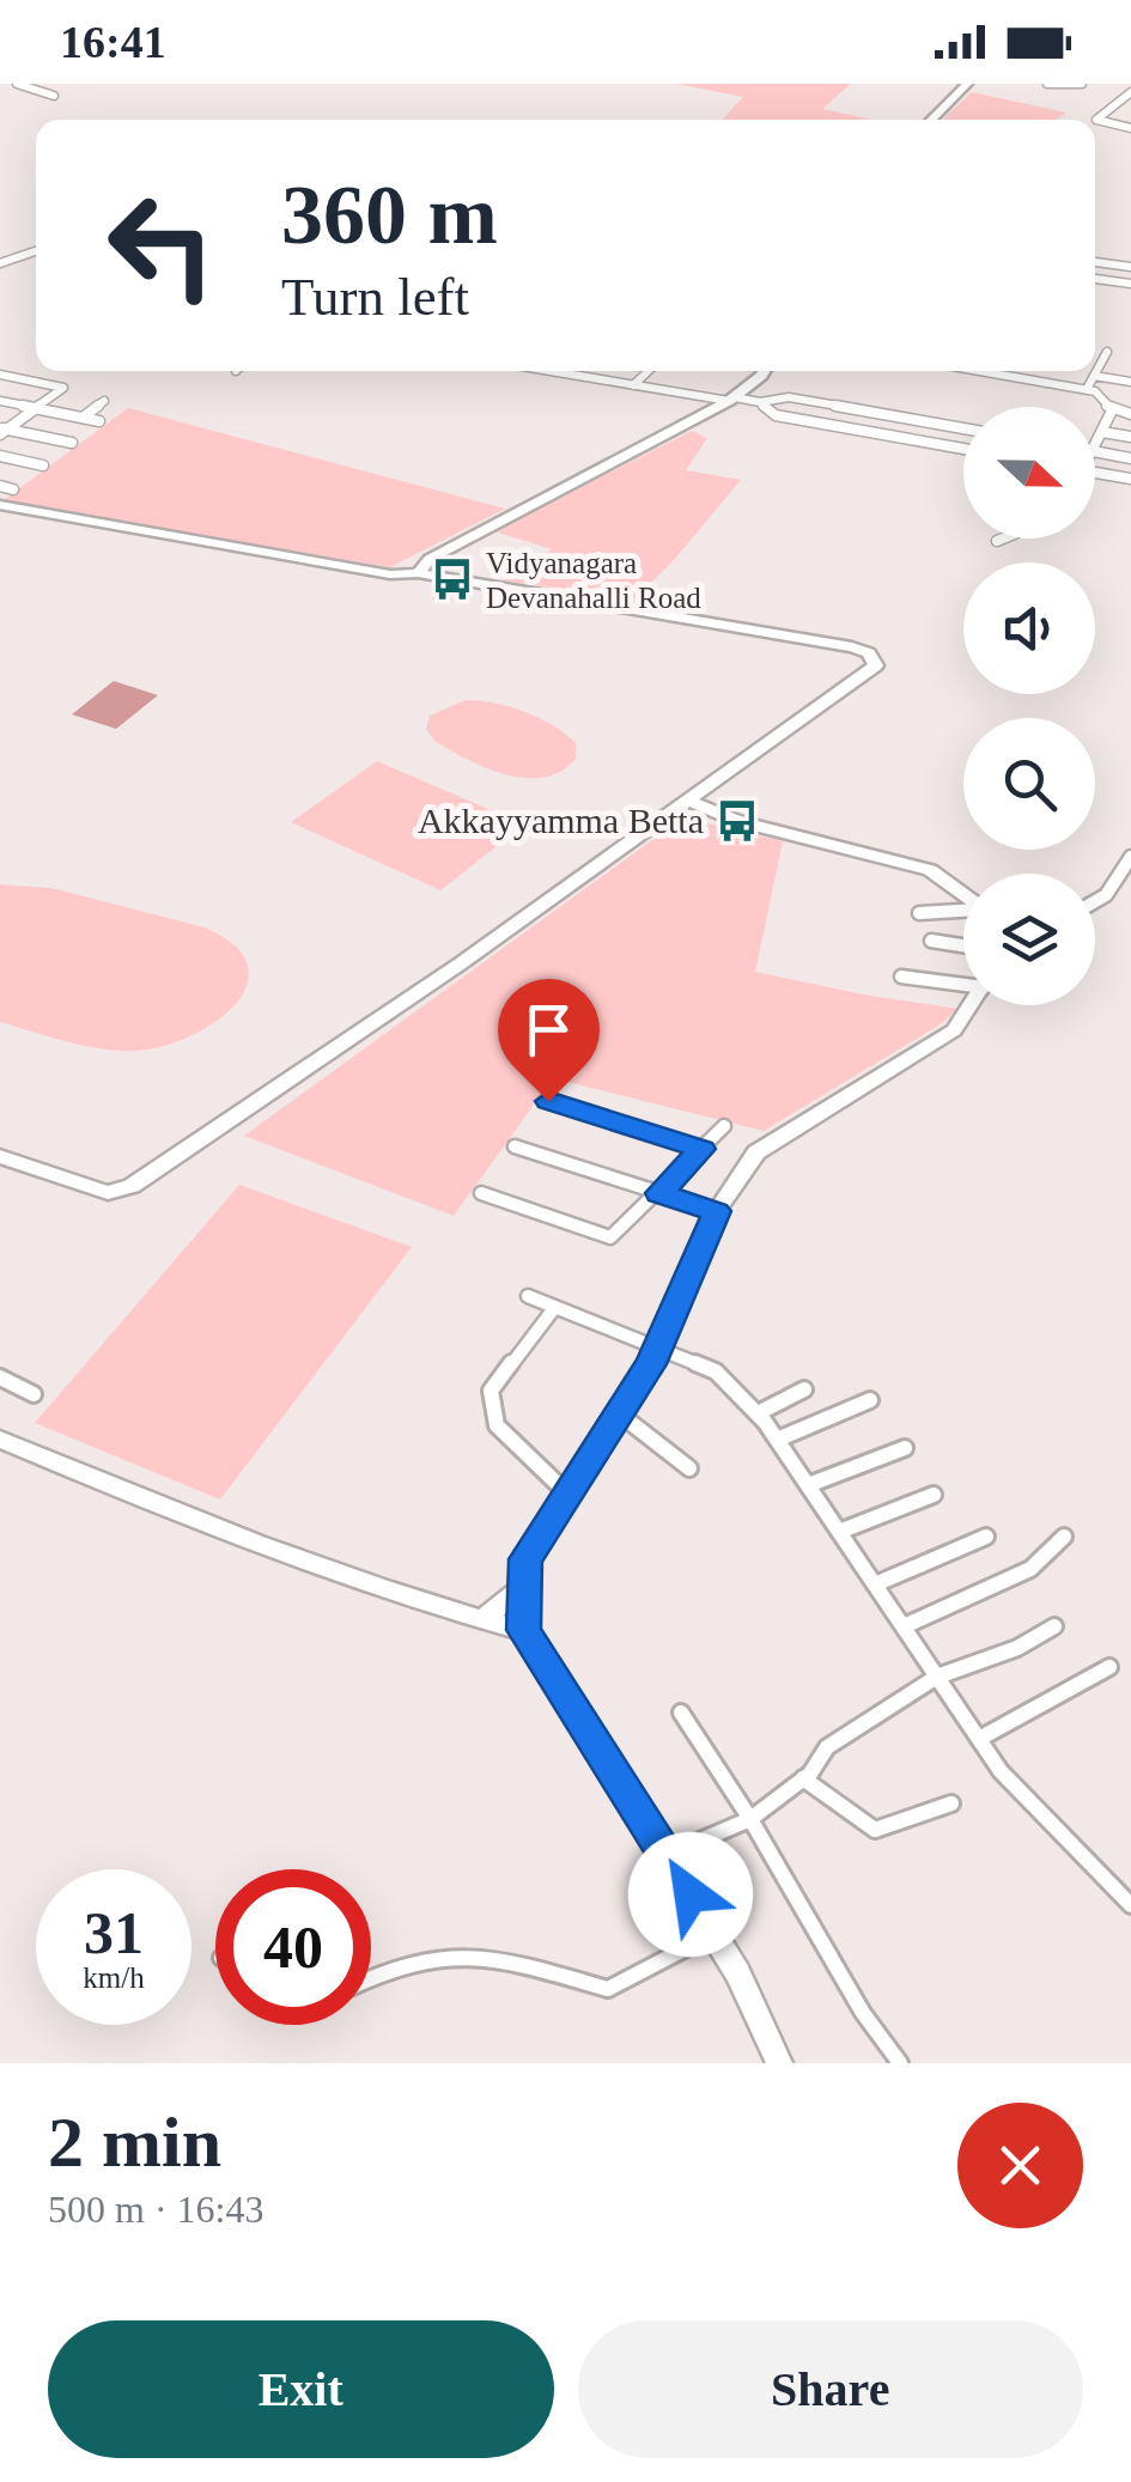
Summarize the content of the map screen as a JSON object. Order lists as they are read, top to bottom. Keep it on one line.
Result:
{"places":{"bus stop":["Vidyanagara Devanahalli Road","Akkayyamma Betta"]},"north":"right","page":{"status":"16:41","turn":["360 m","Turn left"],"speed":"31 km/h","limit":"40","heading":["2 min","500 m · 16:43"],"buttons":["Exit","Share"]}}
